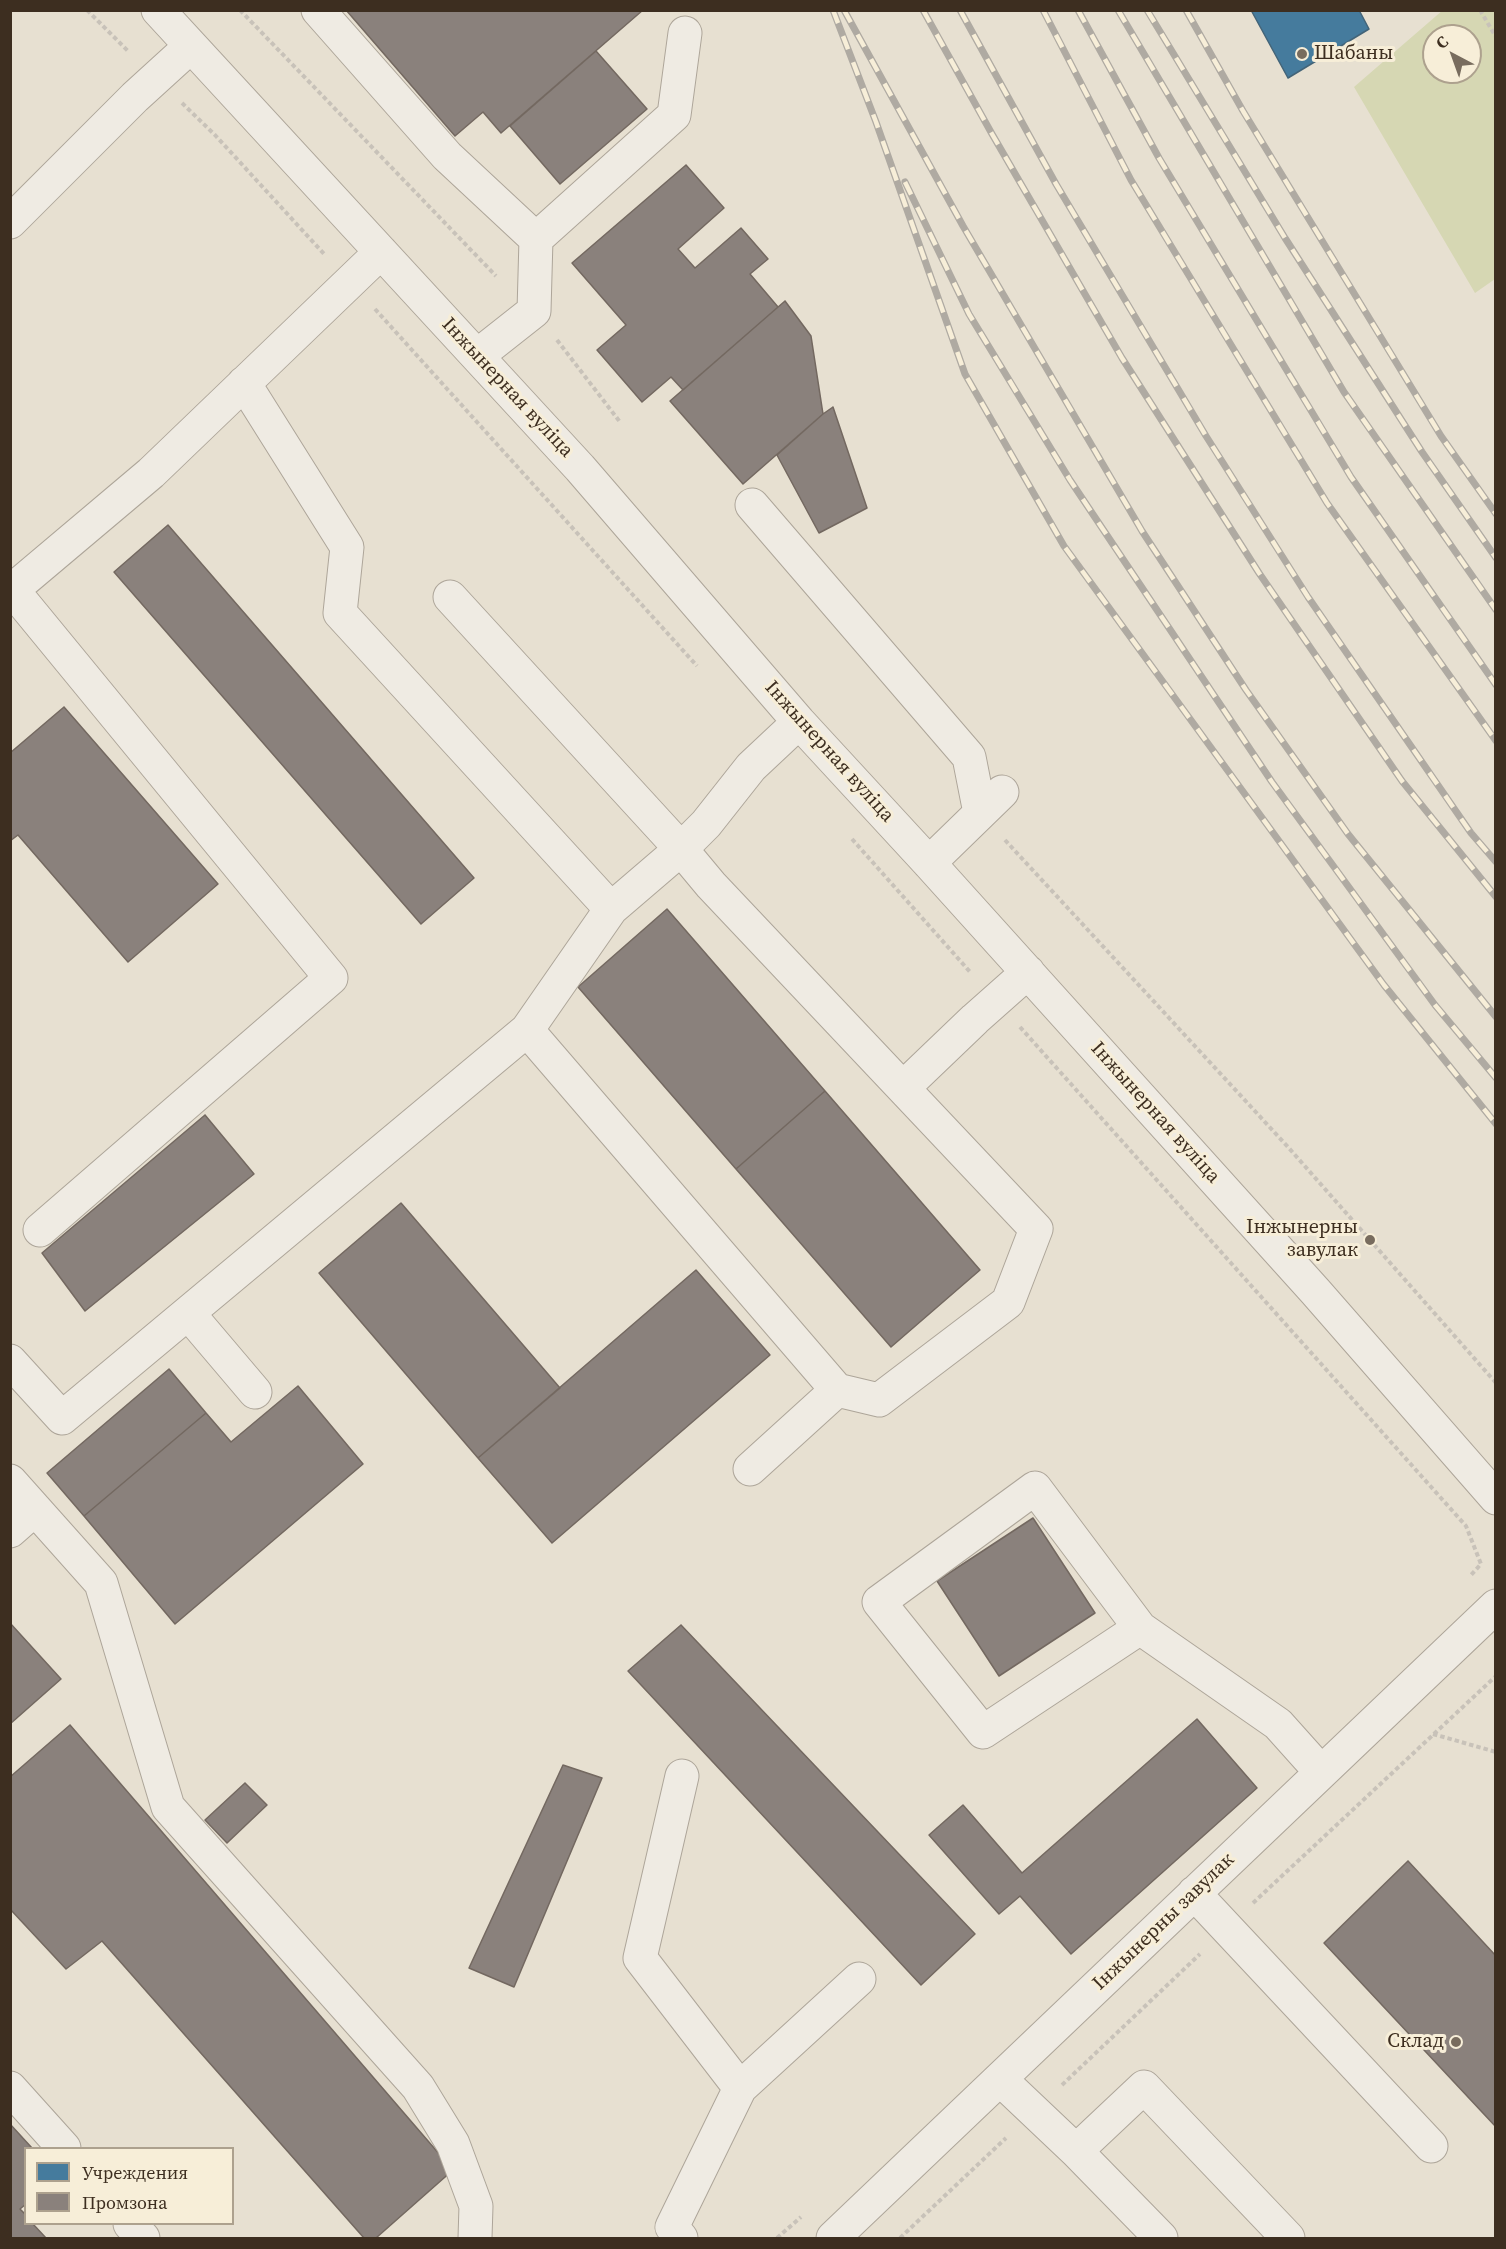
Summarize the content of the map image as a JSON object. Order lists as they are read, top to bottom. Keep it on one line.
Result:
{"streets":{"street":["Інжынерная вуліца","Інжынерны завулак"]},"places":["Шабаны","Інжынерны завулак","Склад"],"legend":["Учреждения","Промзона"],"north":"top left"}
